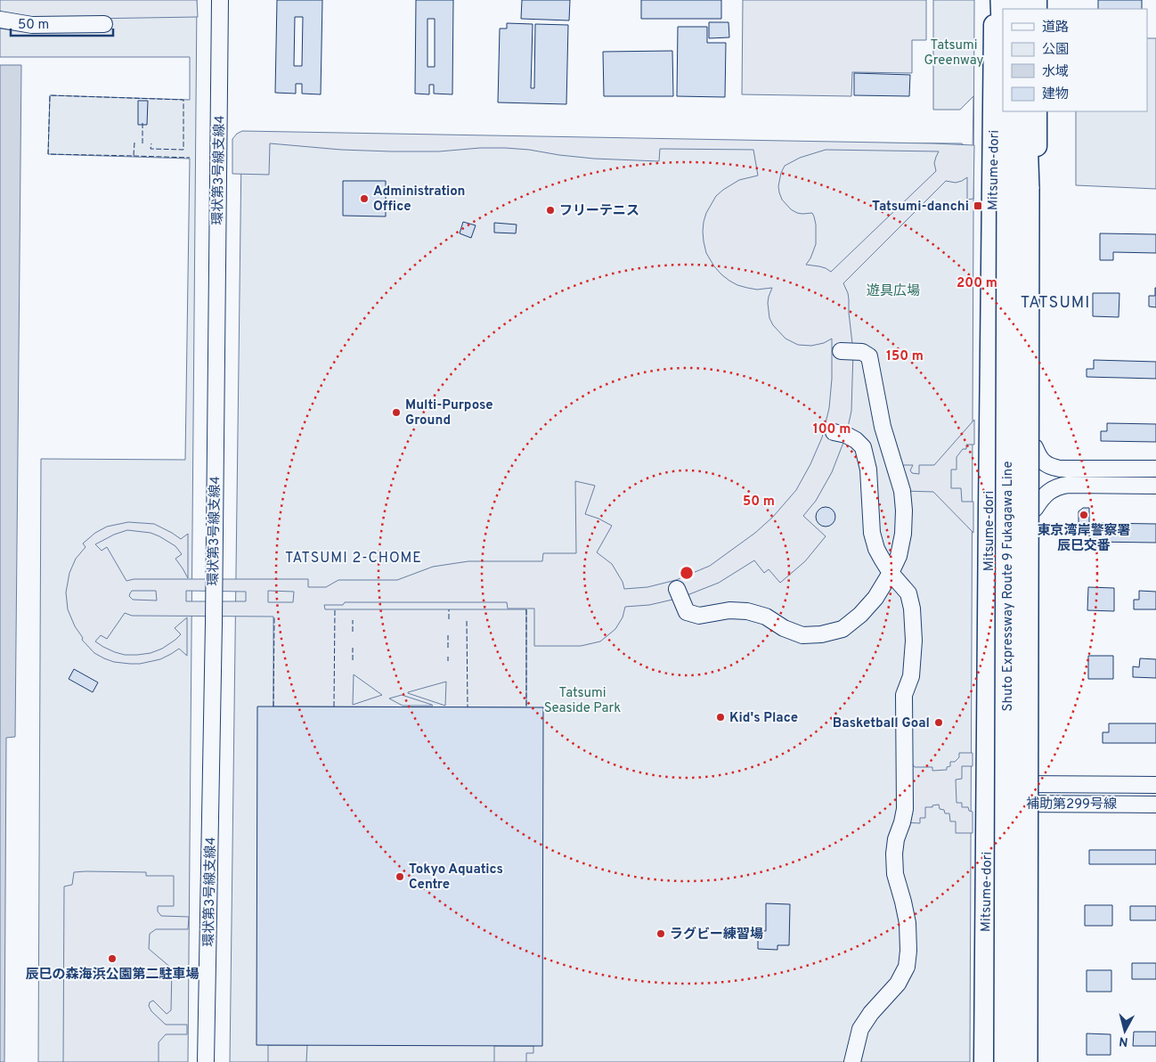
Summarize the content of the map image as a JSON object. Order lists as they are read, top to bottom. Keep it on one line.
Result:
{"streets":{"highway":["Shuto Expressway Route 9 Fukagawa Line"],"main road":["Mitsume-dori"],"street":["環状第3号線支線4","補助第299号線"]},"crossings":[["Mitsume-dori","補助第299号線"]],"districts":["TATSUMI","TATSUMI 2-CHOME"],"parks":["Tatsumi Greenway","遊具広場","Tatsumi Seaside Park"],"places":{"other":["Administration Office","フリーテニス","Multi-Purpose Ground","東京湾岸警察署 辰巳交番","Kid's Place","Basketball Goal","Tokyo Aquatics Centre","ラグビー練習場","辰巳の森海浜公園第二駐車場"],"transit":["Tatsumi-danchi"]},"legend":["道路","公園","水域","建物"],"scale_bar":"50 m","north":"bottom","rings":["200 m","150 m","100 m","50 m"]}
